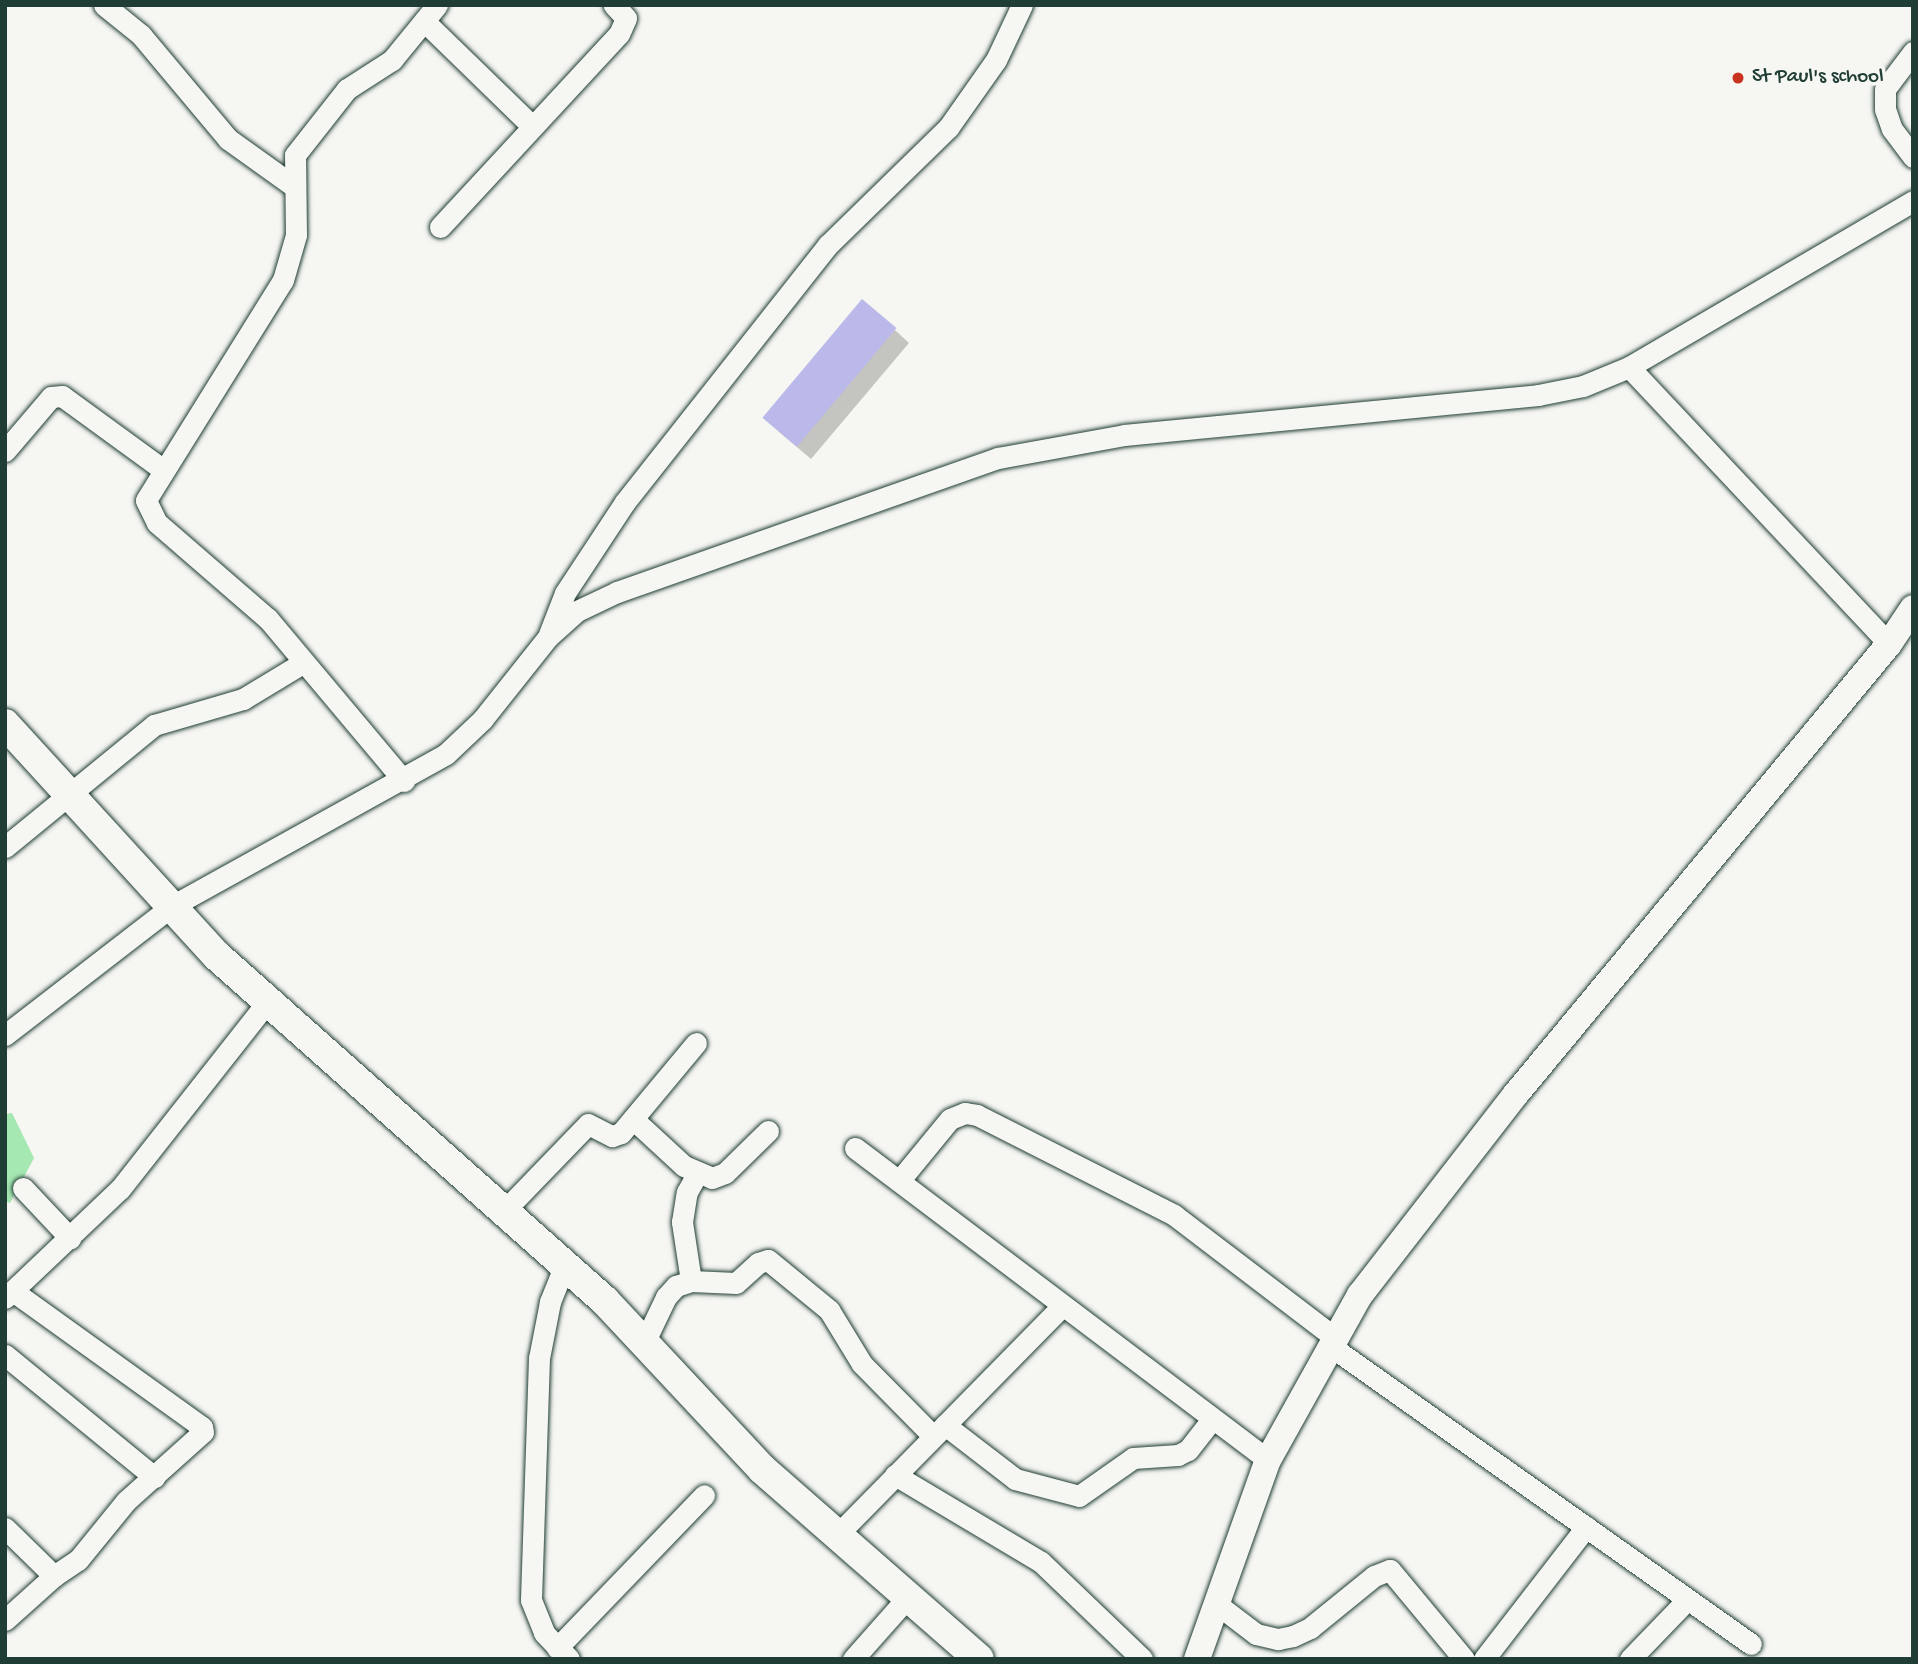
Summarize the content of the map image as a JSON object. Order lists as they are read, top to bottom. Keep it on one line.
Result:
{"places":["St Paul's school"]}
